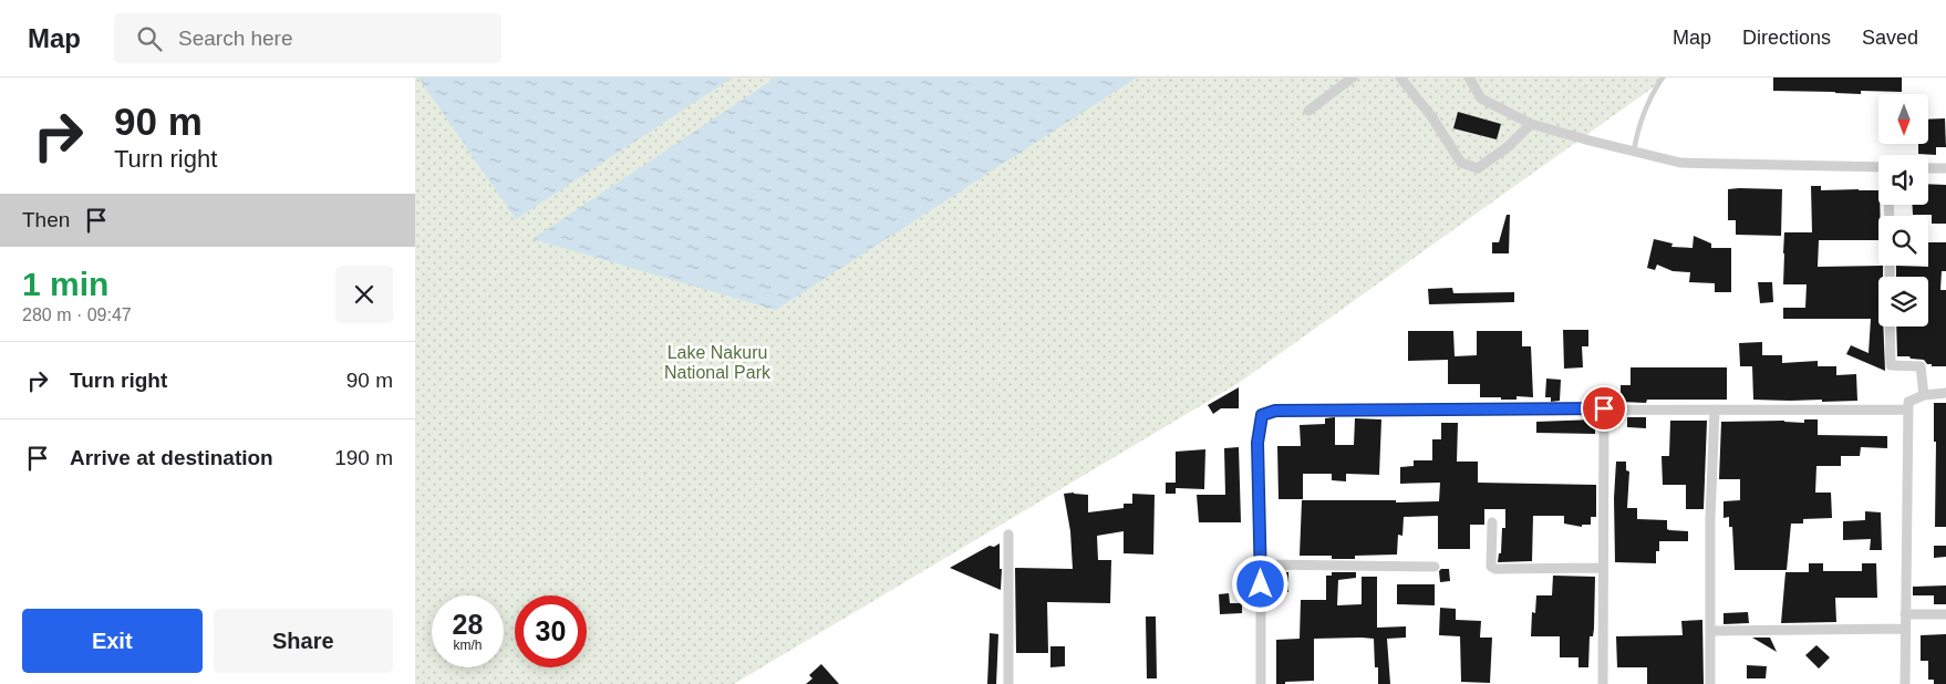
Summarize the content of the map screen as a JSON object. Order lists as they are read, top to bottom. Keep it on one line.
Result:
{"parks":["Lake Nakuru National Park"],"north":"bottom","page":{"header":"Map","search":"Search here","nav":["Map","Directions","Saved"],"turn":["90 m","Turn right"],"then":"Then","heading":["1 min","280 m · 09:47"],"list":[{"name":"Turn right","value":"90 m"},{"name":"Arrive at destination","value":"190 m"}],"speed":"28 km/h","limit":"30","buttons":["Exit","Share"]}}
